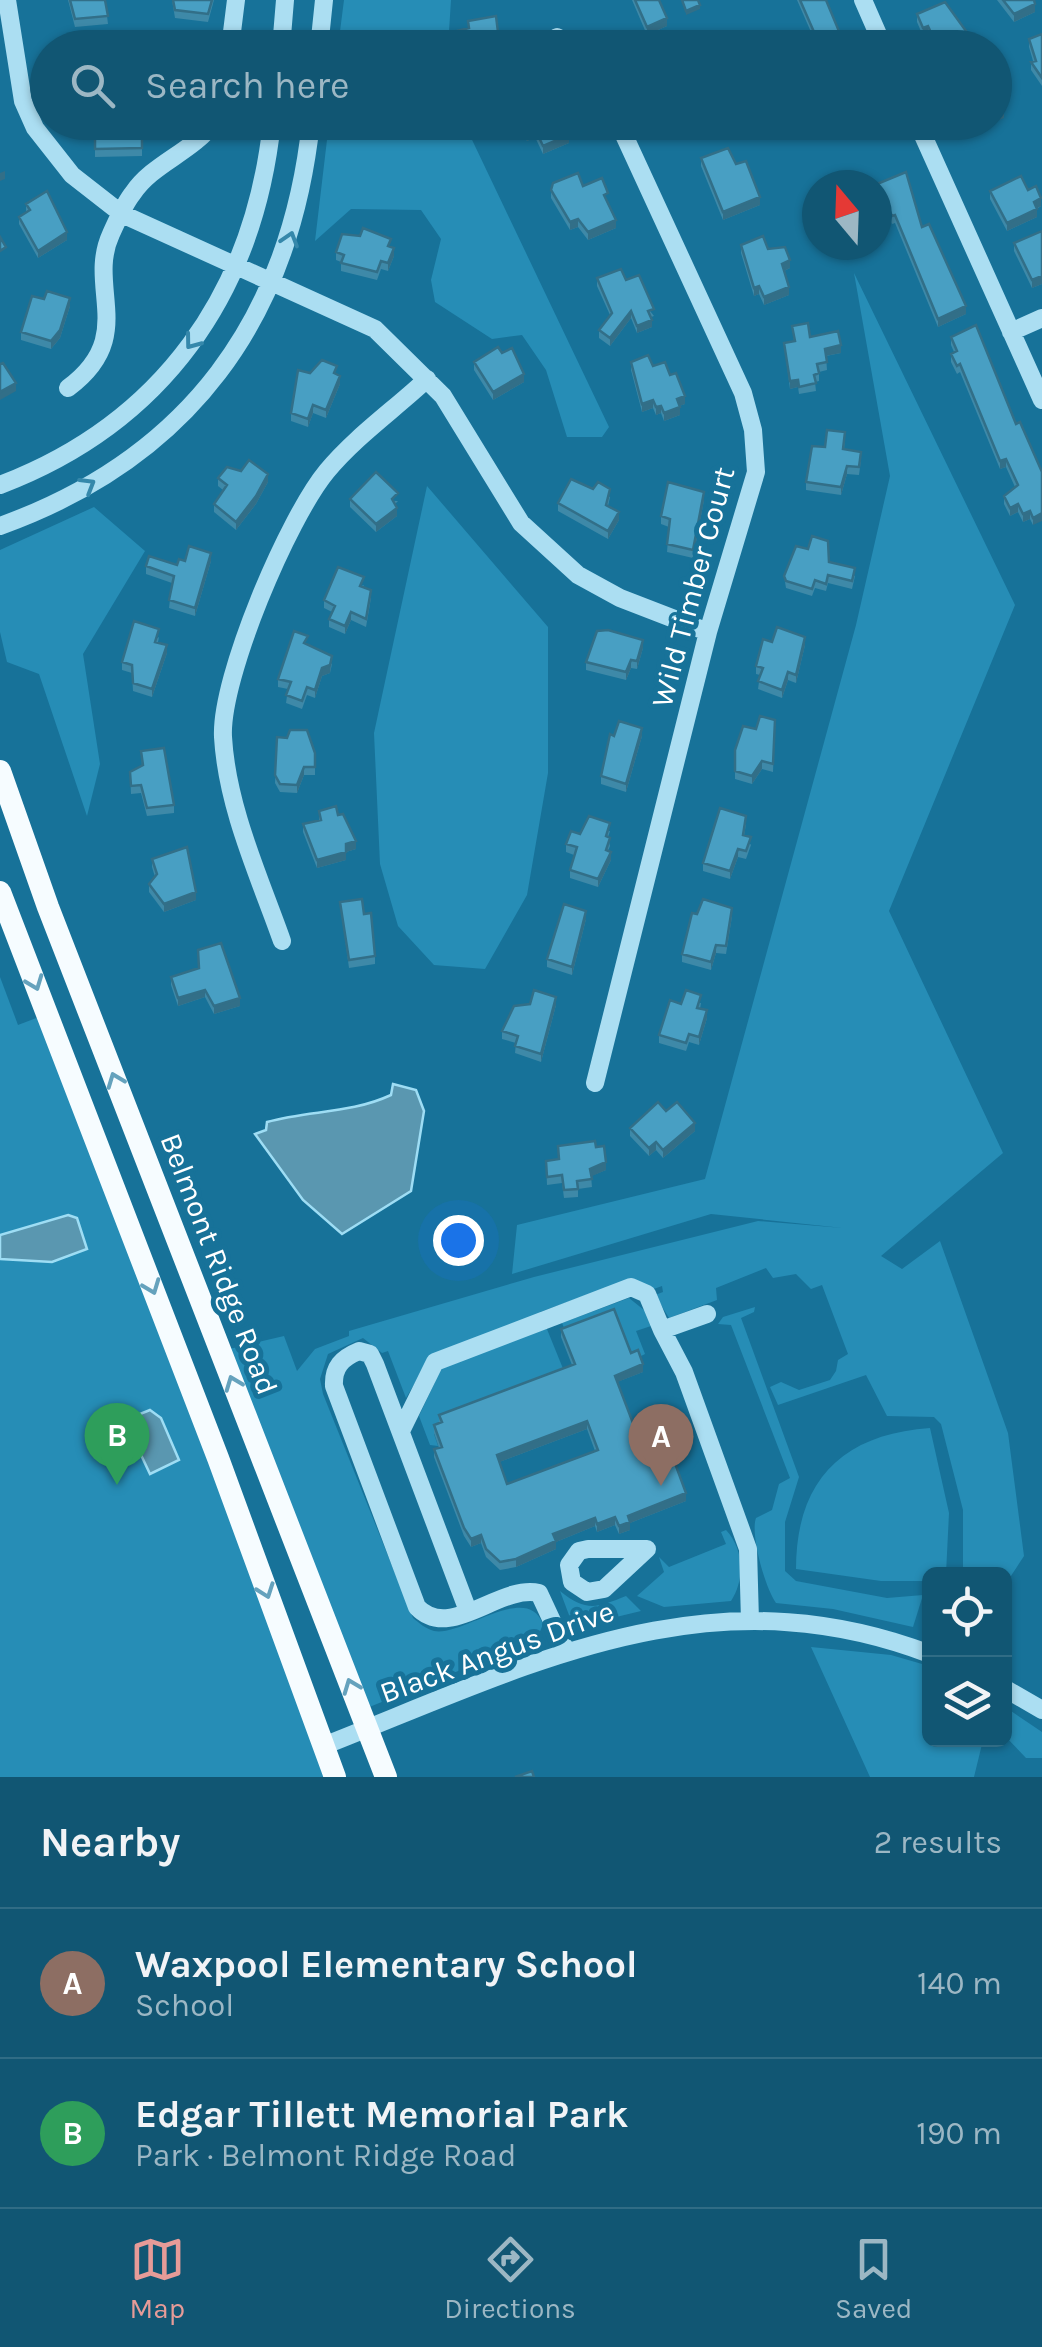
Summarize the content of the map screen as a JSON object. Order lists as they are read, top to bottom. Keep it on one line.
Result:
{"streets":{"main road":["Belmont Ridge Road"],"street":["Wild Timber Court","Black Angus Drive"]},"crossings":[["Belmont Ridge Road","Black Angus Drive"]],"north":"top","page":{"search":"Search here","pins":["B","A"],"heading":["Nearby","2 results"],"list":[{"mark":"A","name":"Waxpool Elementary School","note":"School","value":"140 m"},{"mark":"B","name":"Edgar Tillett Memorial Park","note":"Park · Belmont Ridge Road","value":"190 m"}],"nav":["Map","Directions","Saved"]}}
